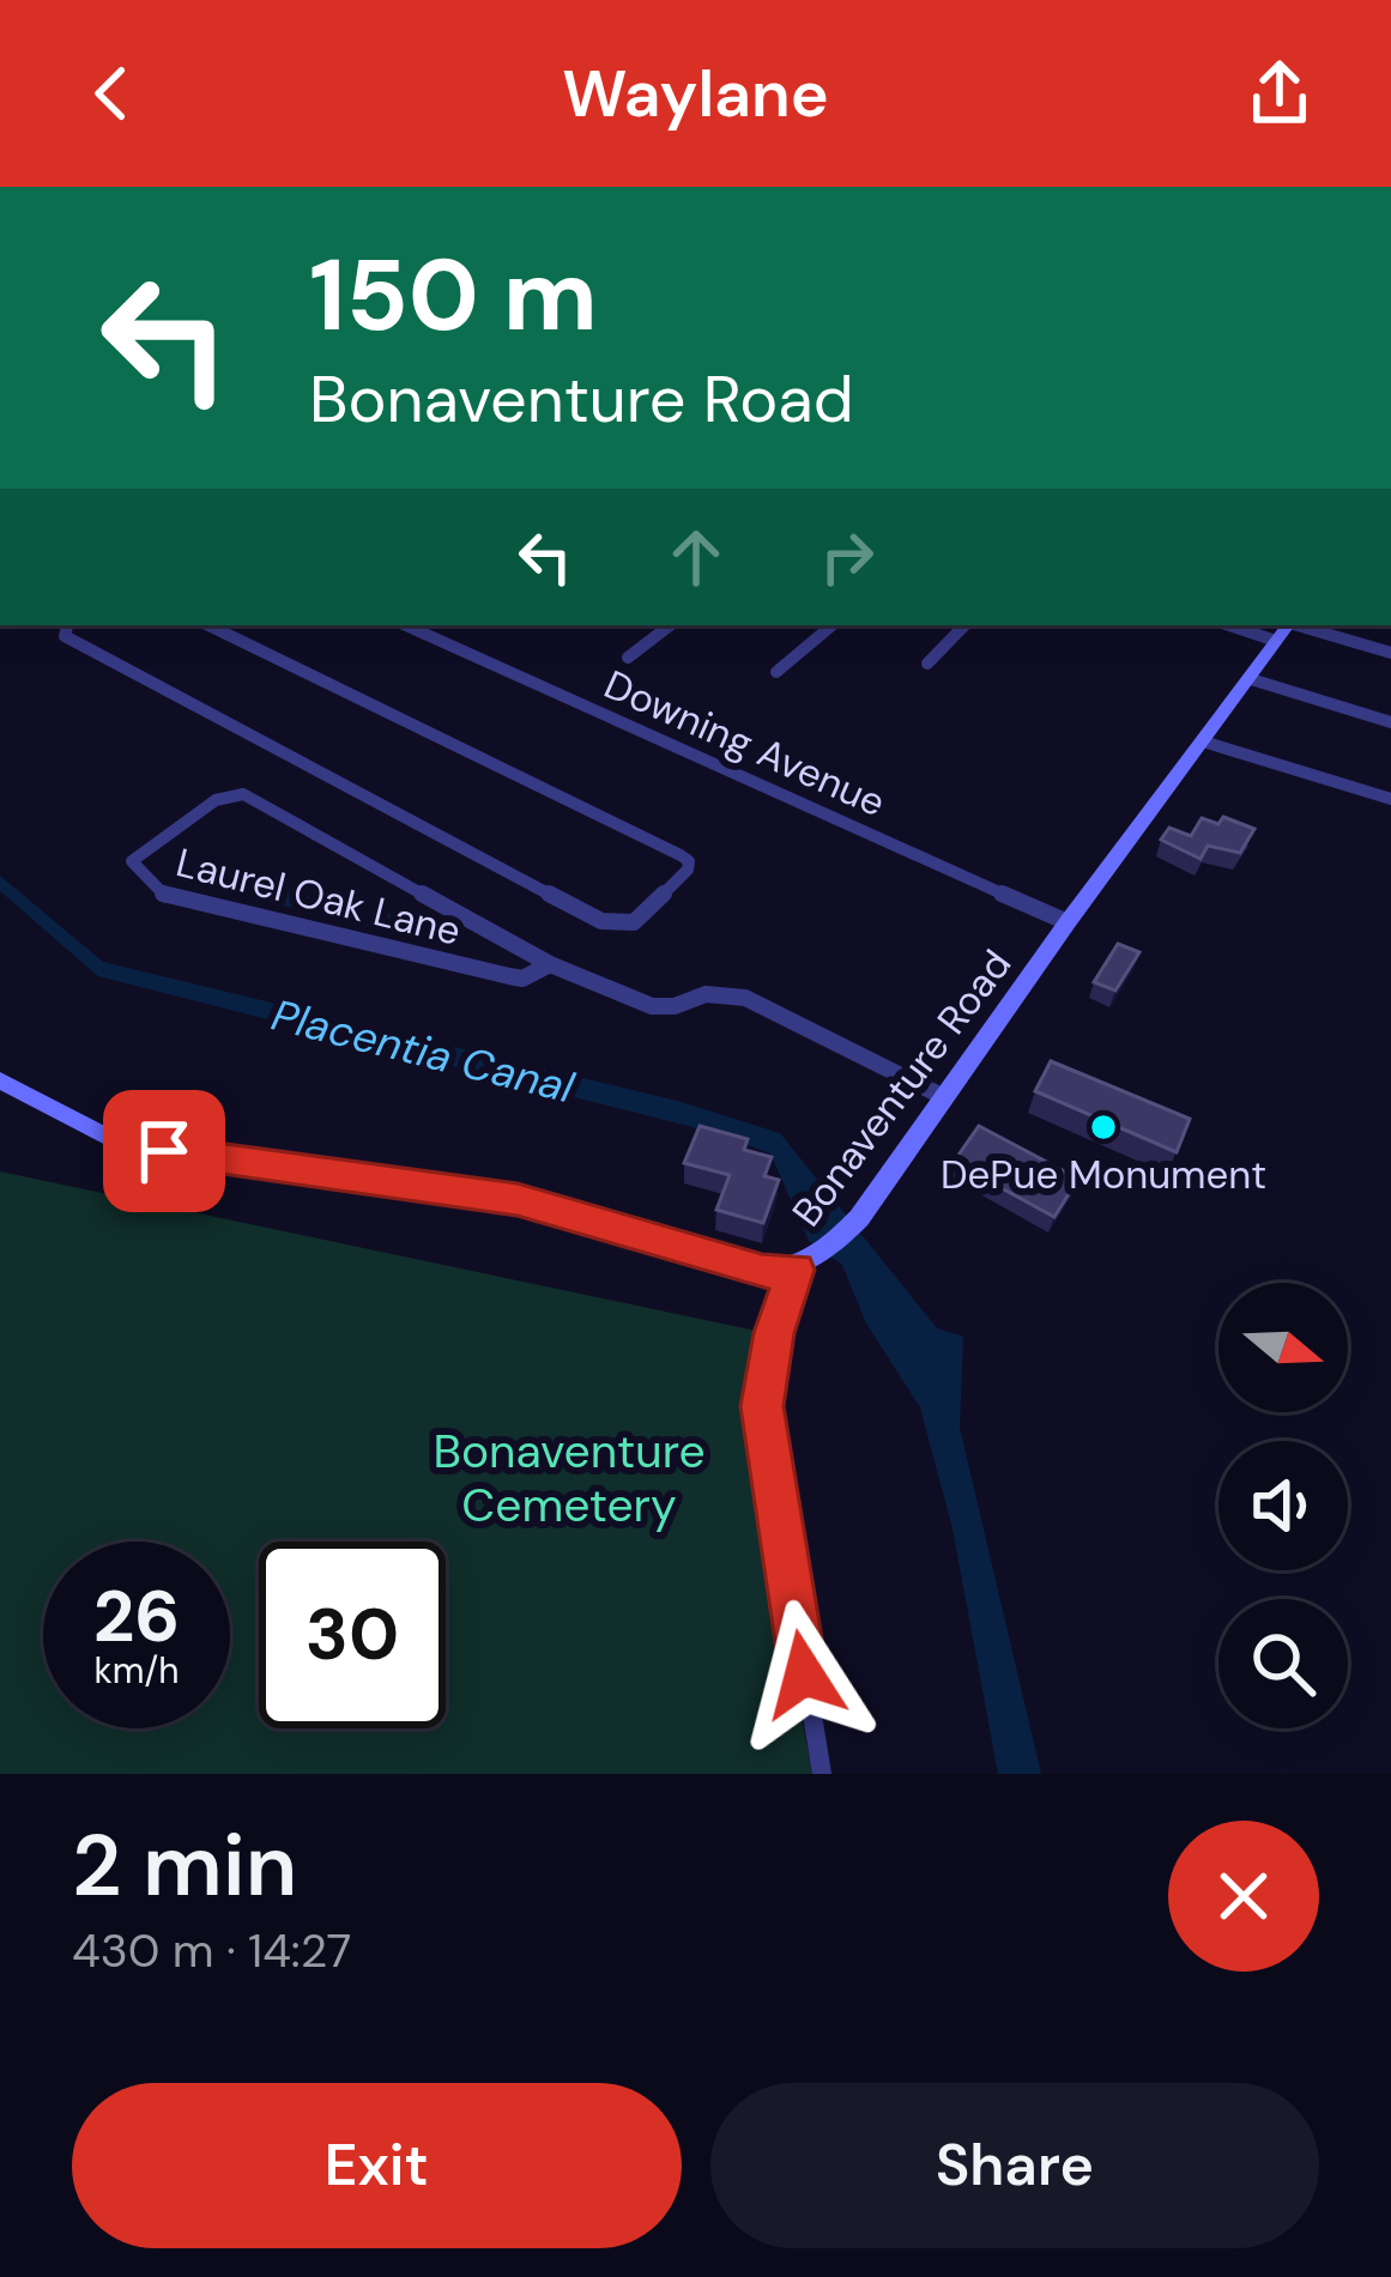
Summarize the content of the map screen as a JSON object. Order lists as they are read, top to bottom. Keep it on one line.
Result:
{"streets":{"street":["Downing Avenue","Laurel Oak Lane","Bonaventure Road"]},"crossings":[["Downing Avenue","Bonaventure Road"],["Laurel Oak Lane","Bonaventure Road"]],"water":["Placentia Canal"],"parks":["Bonaventure Cemetery"],"places":["DePue Monument"],"north":"right","page":{"header":"Waylane","turn":["150 m","Bonaventure Road"],"speed":"26 km/h","limit":"30","heading":["2 min","430 m · 14:27"],"buttons":["Exit","Share"]}}
